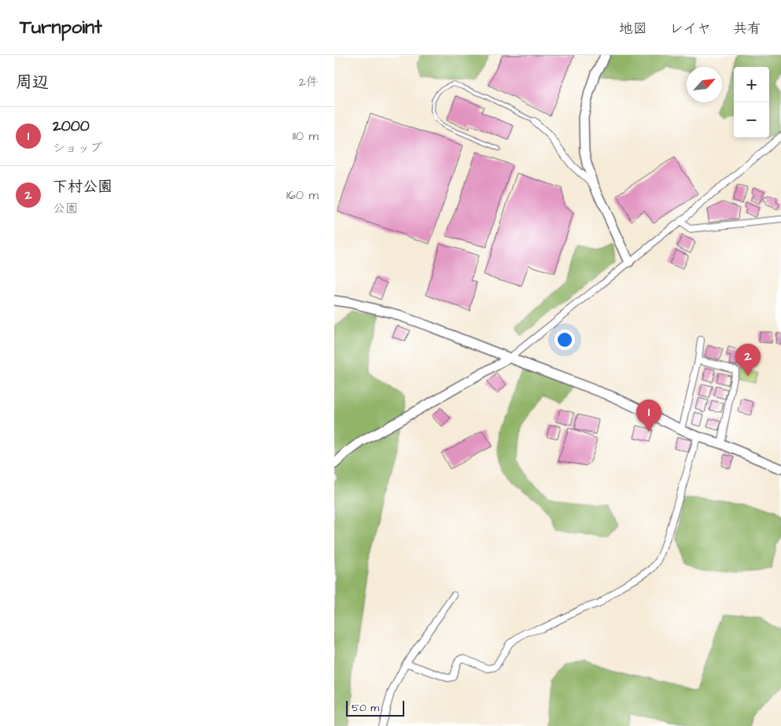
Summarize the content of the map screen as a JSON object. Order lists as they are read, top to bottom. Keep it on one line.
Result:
{"scale_bar":"50 m","north":"top right","page":{"header":"Turnpoint","nav":["地図","レイヤ","共有"],"heading":["周辺","2件"],"map_buttons":["+","−"],"list":[{"mark":"1","name":"2000","note":"ショップ","value":"110 m"},{"mark":"2","name":"下村公園","note":"公園","value":"160 m"}],"pins":["2","1"],"scale":"50 m"}}
